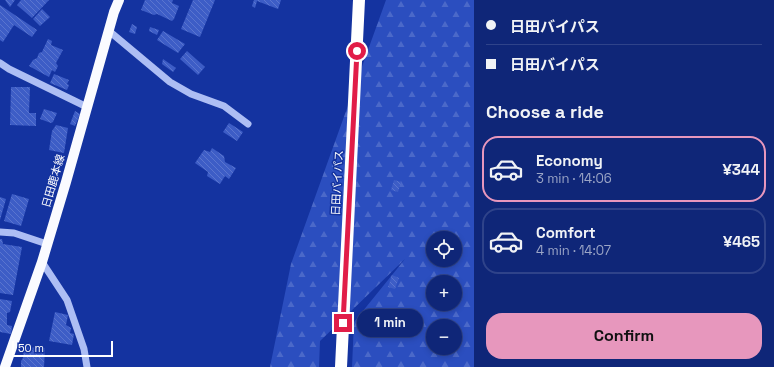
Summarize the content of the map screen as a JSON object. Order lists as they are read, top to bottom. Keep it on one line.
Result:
{"streets":{"highway":["日田バイパス"],"main road":["日田鹿本線"]},"scale_bar":"50 m","page":{"banner":["日田バイパス","日田バイパス"],"heading":"Choose a ride","list":[{"name":"Economy","note":"3 min · 14:06","value":"¥344"},{"name":"Comfort","note":"4 min · 14:07","value":"¥465"}],"map_buttons":["+","−"],"buttons":"Confirm","bubble":"1 min","scale":"50 m"}}
